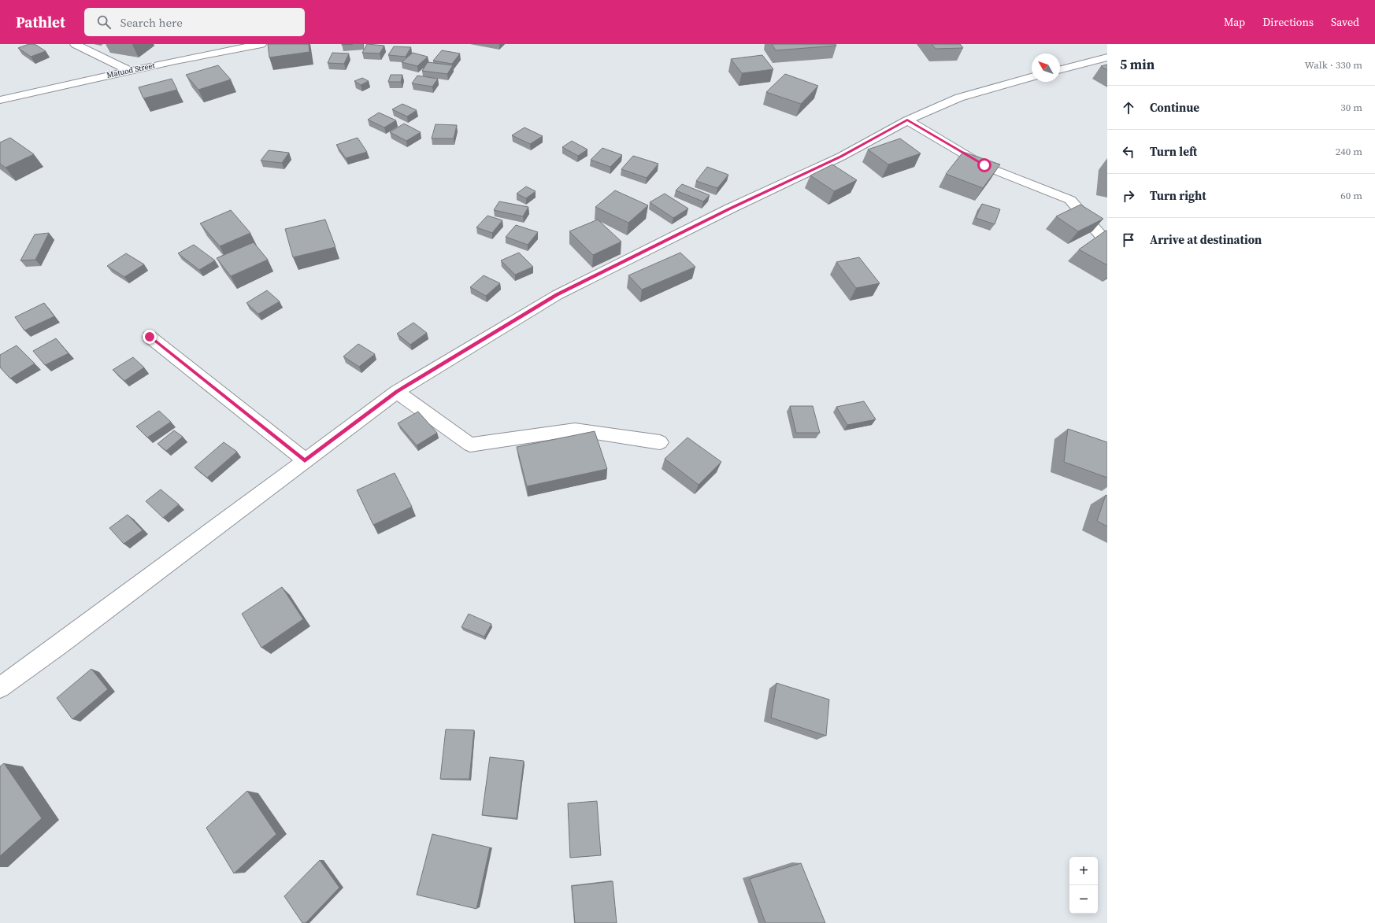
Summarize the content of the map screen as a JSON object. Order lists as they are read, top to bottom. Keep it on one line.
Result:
{"streets":{"street":["Matuod Street"]},"north":"top left","page":{"header":"Pathlet","search":"Search here","nav":["Map","Directions","Saved"],"heading":["5 min","Walk · 330 m"],"list":[["Continue","30 m"],["Turn left","240 m"],["Turn right","60 m"],"Arrive at destination"],"map_buttons":["+","−"]}}
